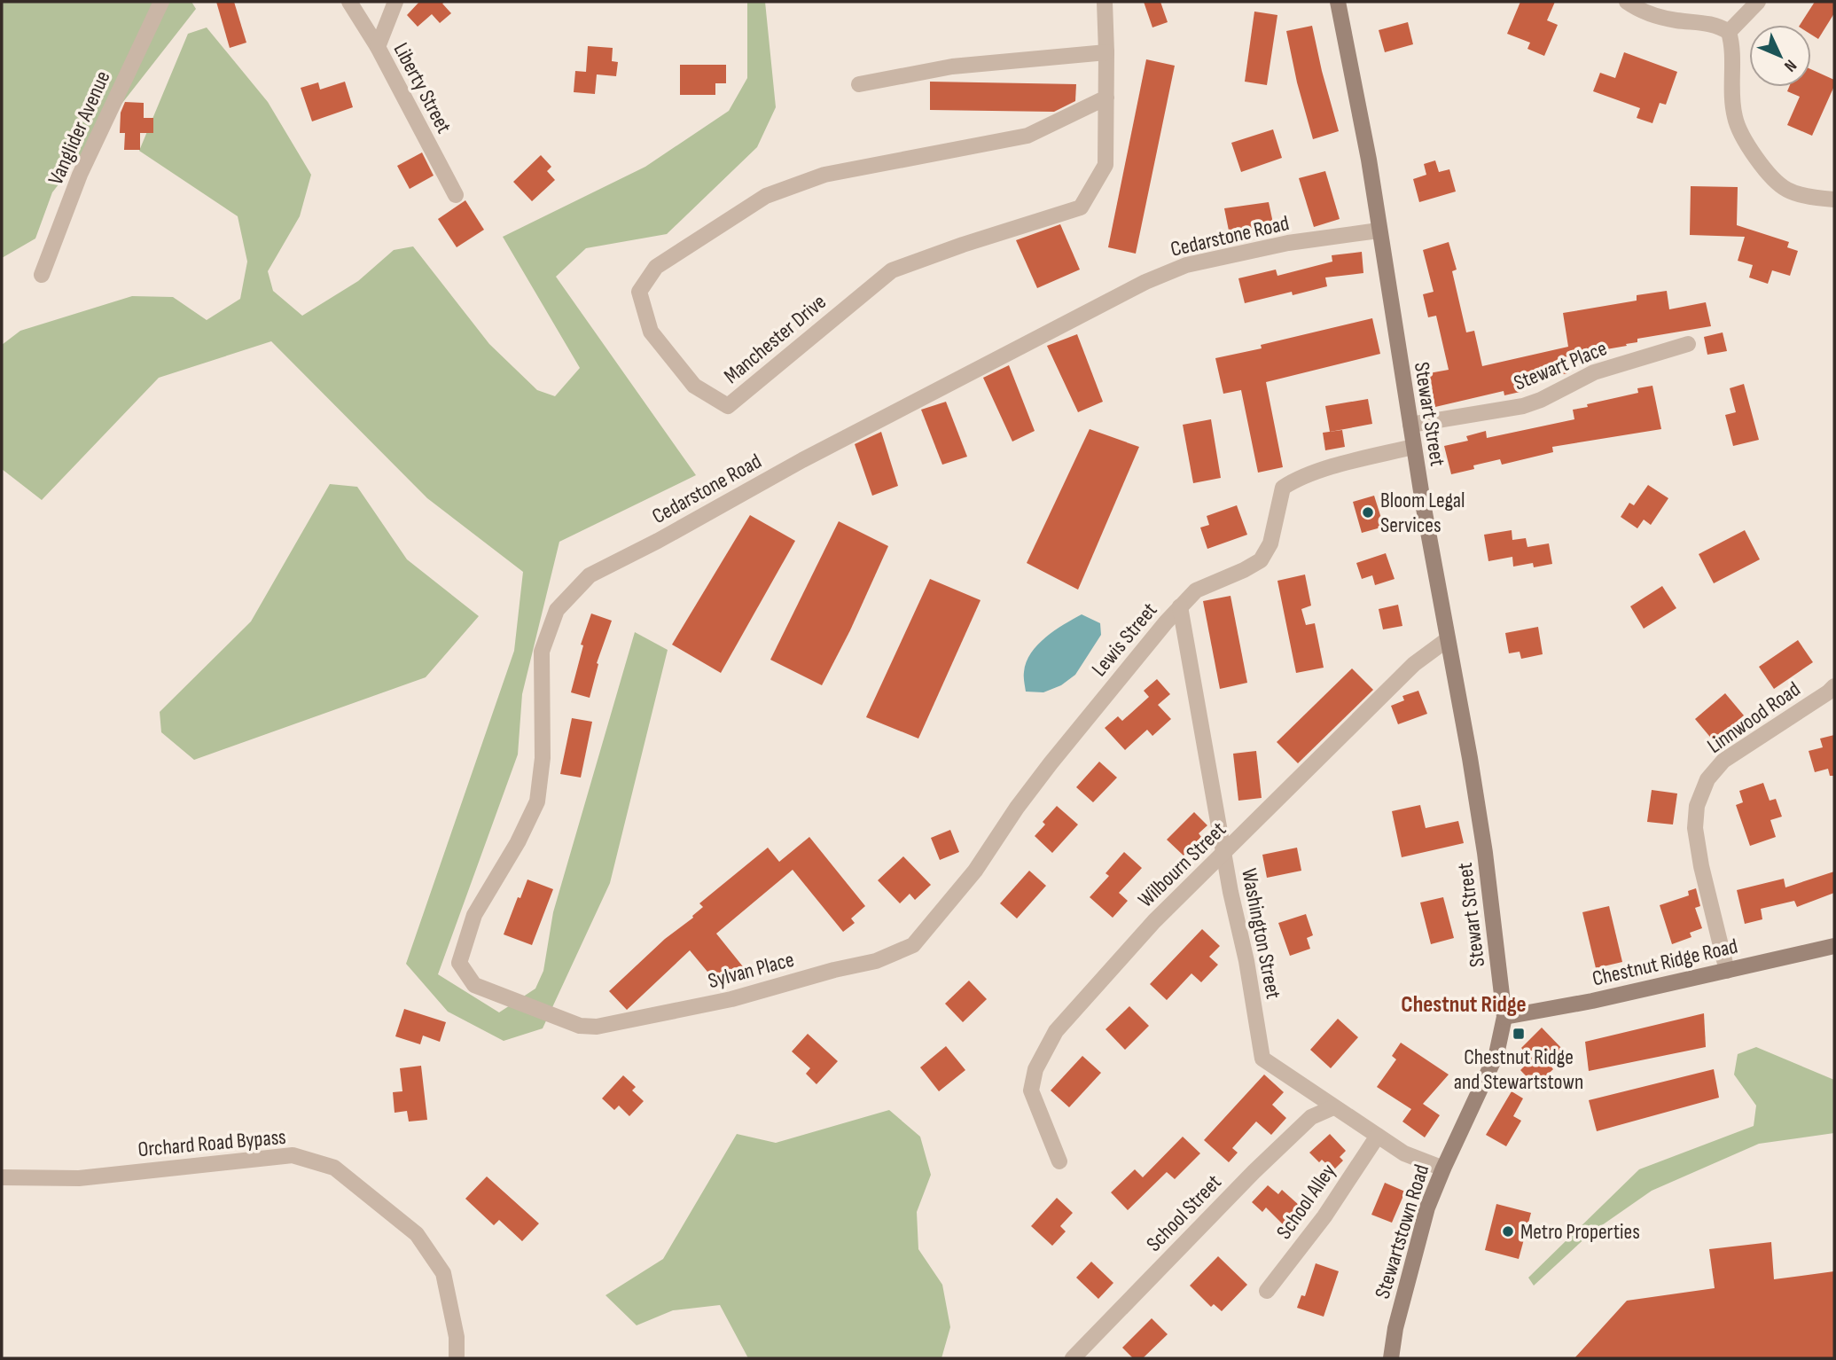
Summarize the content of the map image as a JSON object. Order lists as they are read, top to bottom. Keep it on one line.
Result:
{"streets":{"street":["Liberty Street","Vanglider Avenue","Cedarstone Road","Manchester Drive","Stewart Place","Stewart Street","Lewis Street","Linnwood Road","Wilbourn Street","Washington Street","Chestnut Ridge Road","Sylvan Place","Orchard Road Bypass","School Alley","School Street","Stewartstown Road"]},"crossings":[["Cedarstone Road","Stewart Street"],["Cedarstone Road","Sylvan Place"],["Stewart Place","Stewart Street"],["Stewart Street","Lewis Street"],["Stewart Street","Wilbourn Street"],["Stewart Street","Chestnut Ridge Road"],["Stewart Street","Stewartstown Road"],["Lewis Street","Washington Street"],["Lewis Street","Sylvan Place"],["Linnwood Road","Chestnut Ridge Road"],["Wilbourn Street","Washington Street"],["Washington Street","School Alley"],["Washington Street","School Street"],["Washington Street","Stewartstown Road"],["Chestnut Ridge Road","Stewartstown Road"]],"districts":["Chestnut Ridge"],"places":{"other":["Bloom Legal Services","Metro Properties"],"transit":["Chestnut Ridge and Stewartstown"]},"north":"bottom right"}
